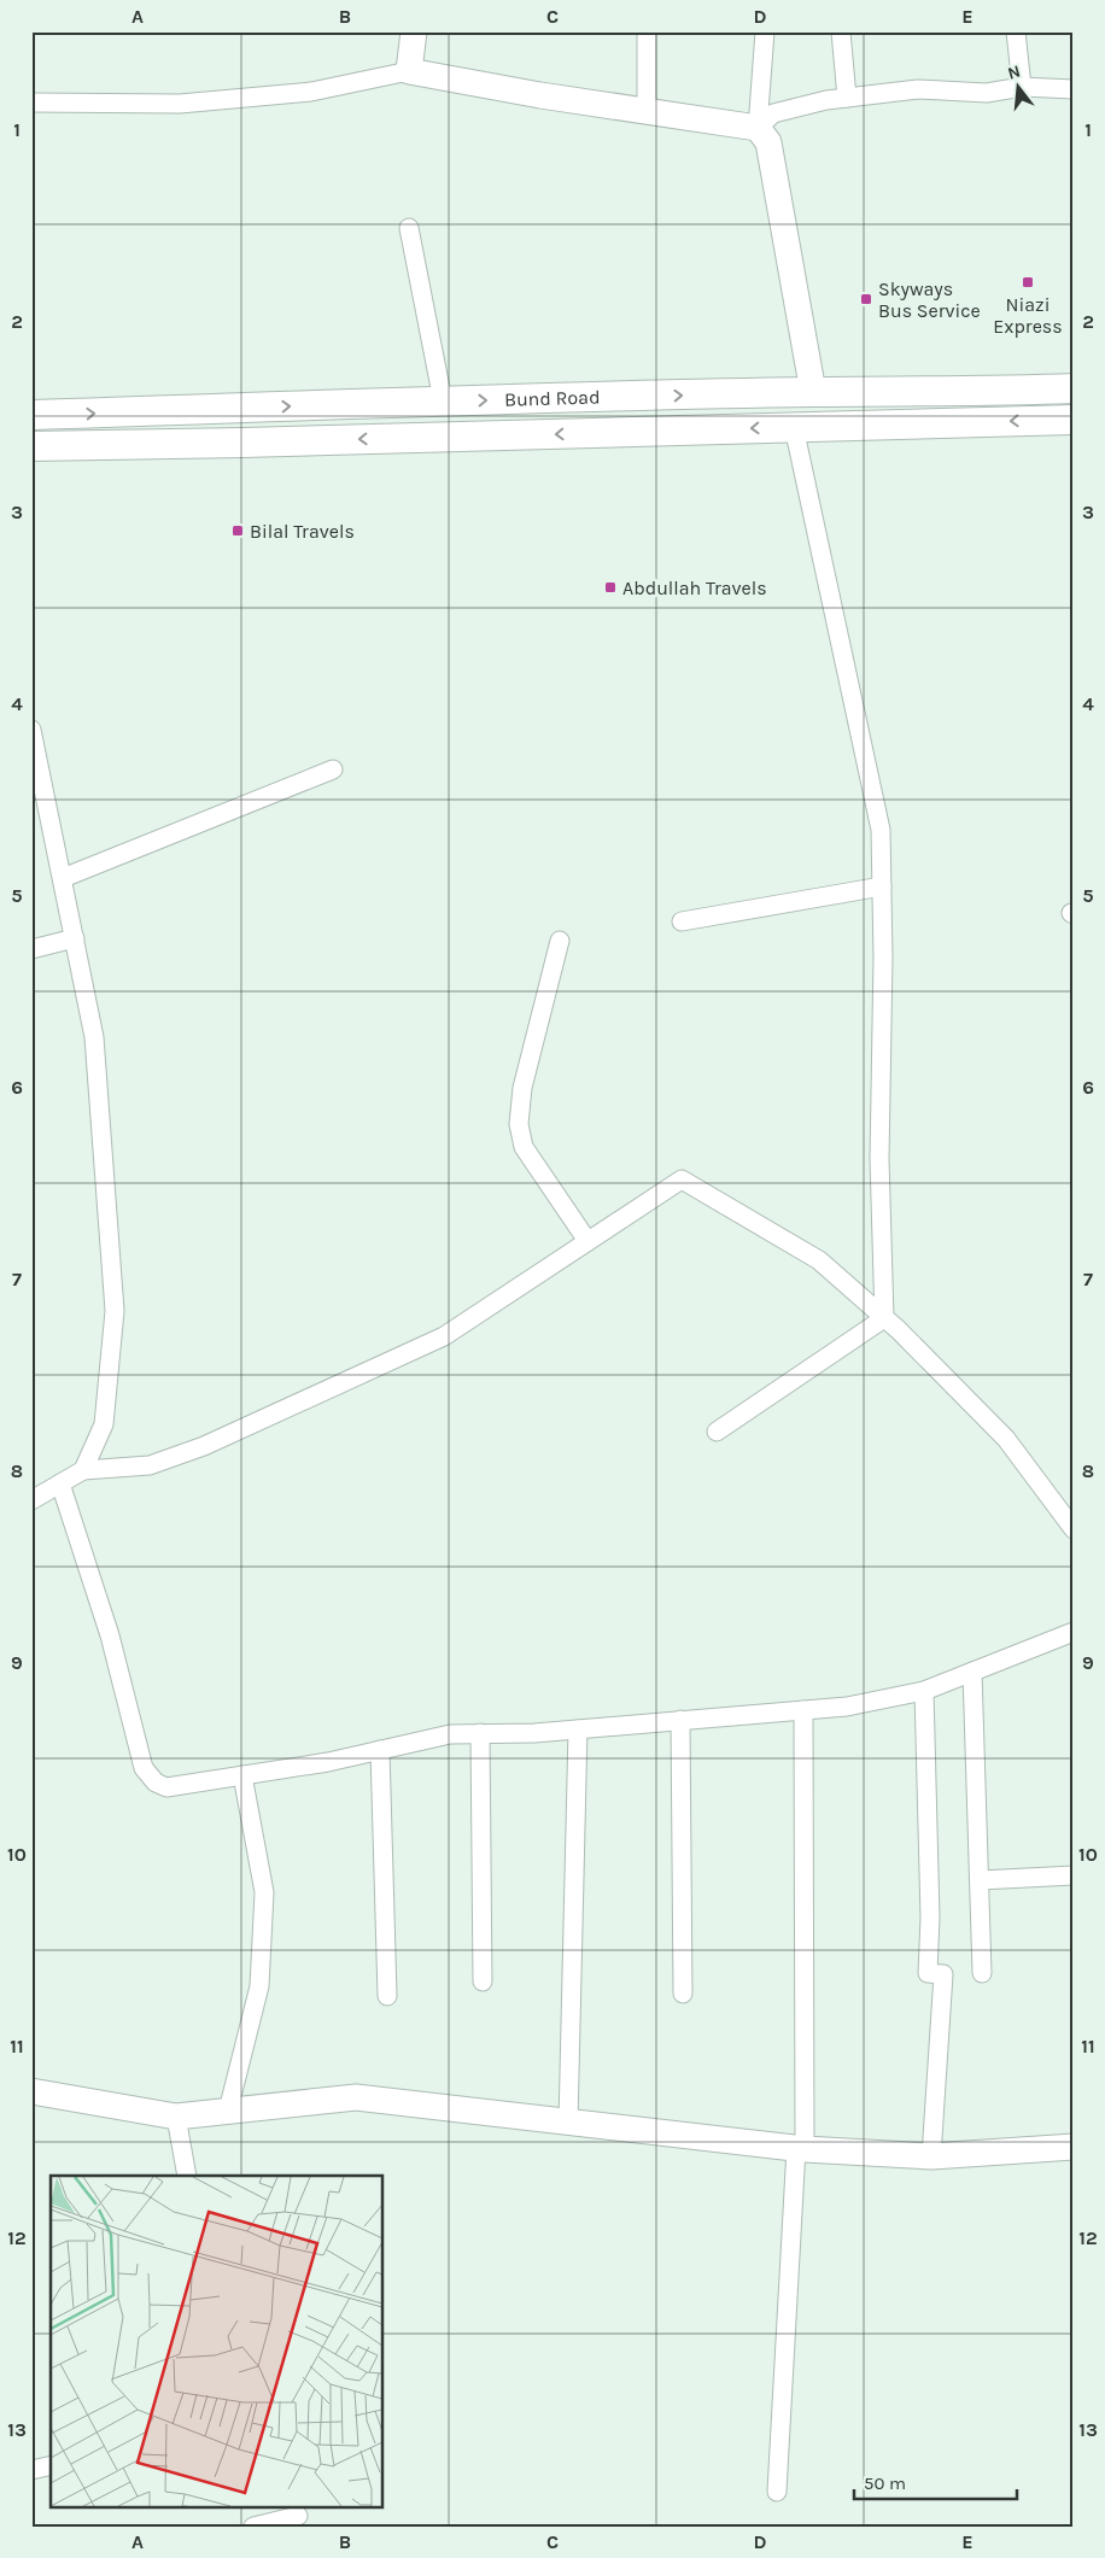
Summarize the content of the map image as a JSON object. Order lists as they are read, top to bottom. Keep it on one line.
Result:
{"streets":{"main road":["Bund Road"]},"places":{"transit":["Niazi Express","Skyways Bus Service","Bilal Travels","Abdullah Travels"]},"scale_bar":"50 m","north":"top","grid":{"columns":["A","B","C","D","E"],"rows":["1","2","3","4","5","6","7","8","9","10","11","12","13"]}}
